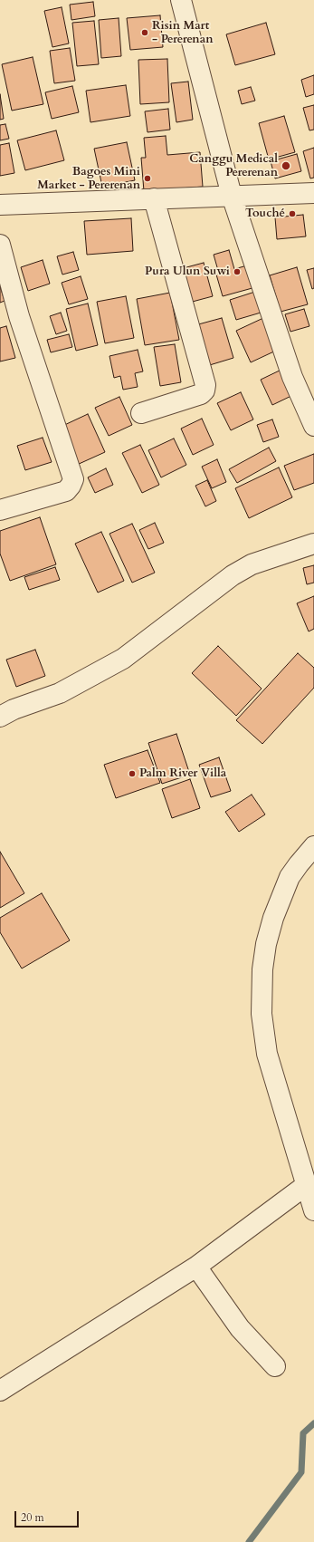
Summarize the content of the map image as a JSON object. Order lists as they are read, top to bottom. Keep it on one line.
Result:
{"places":["Risin Mart - Pererenan","Canggu Medical Pererenan","Bagoes Mini Market - Pererenan","Touché","Pura Ulun Suwi","Palm River Villa"],"scale_bar":"20 m"}
